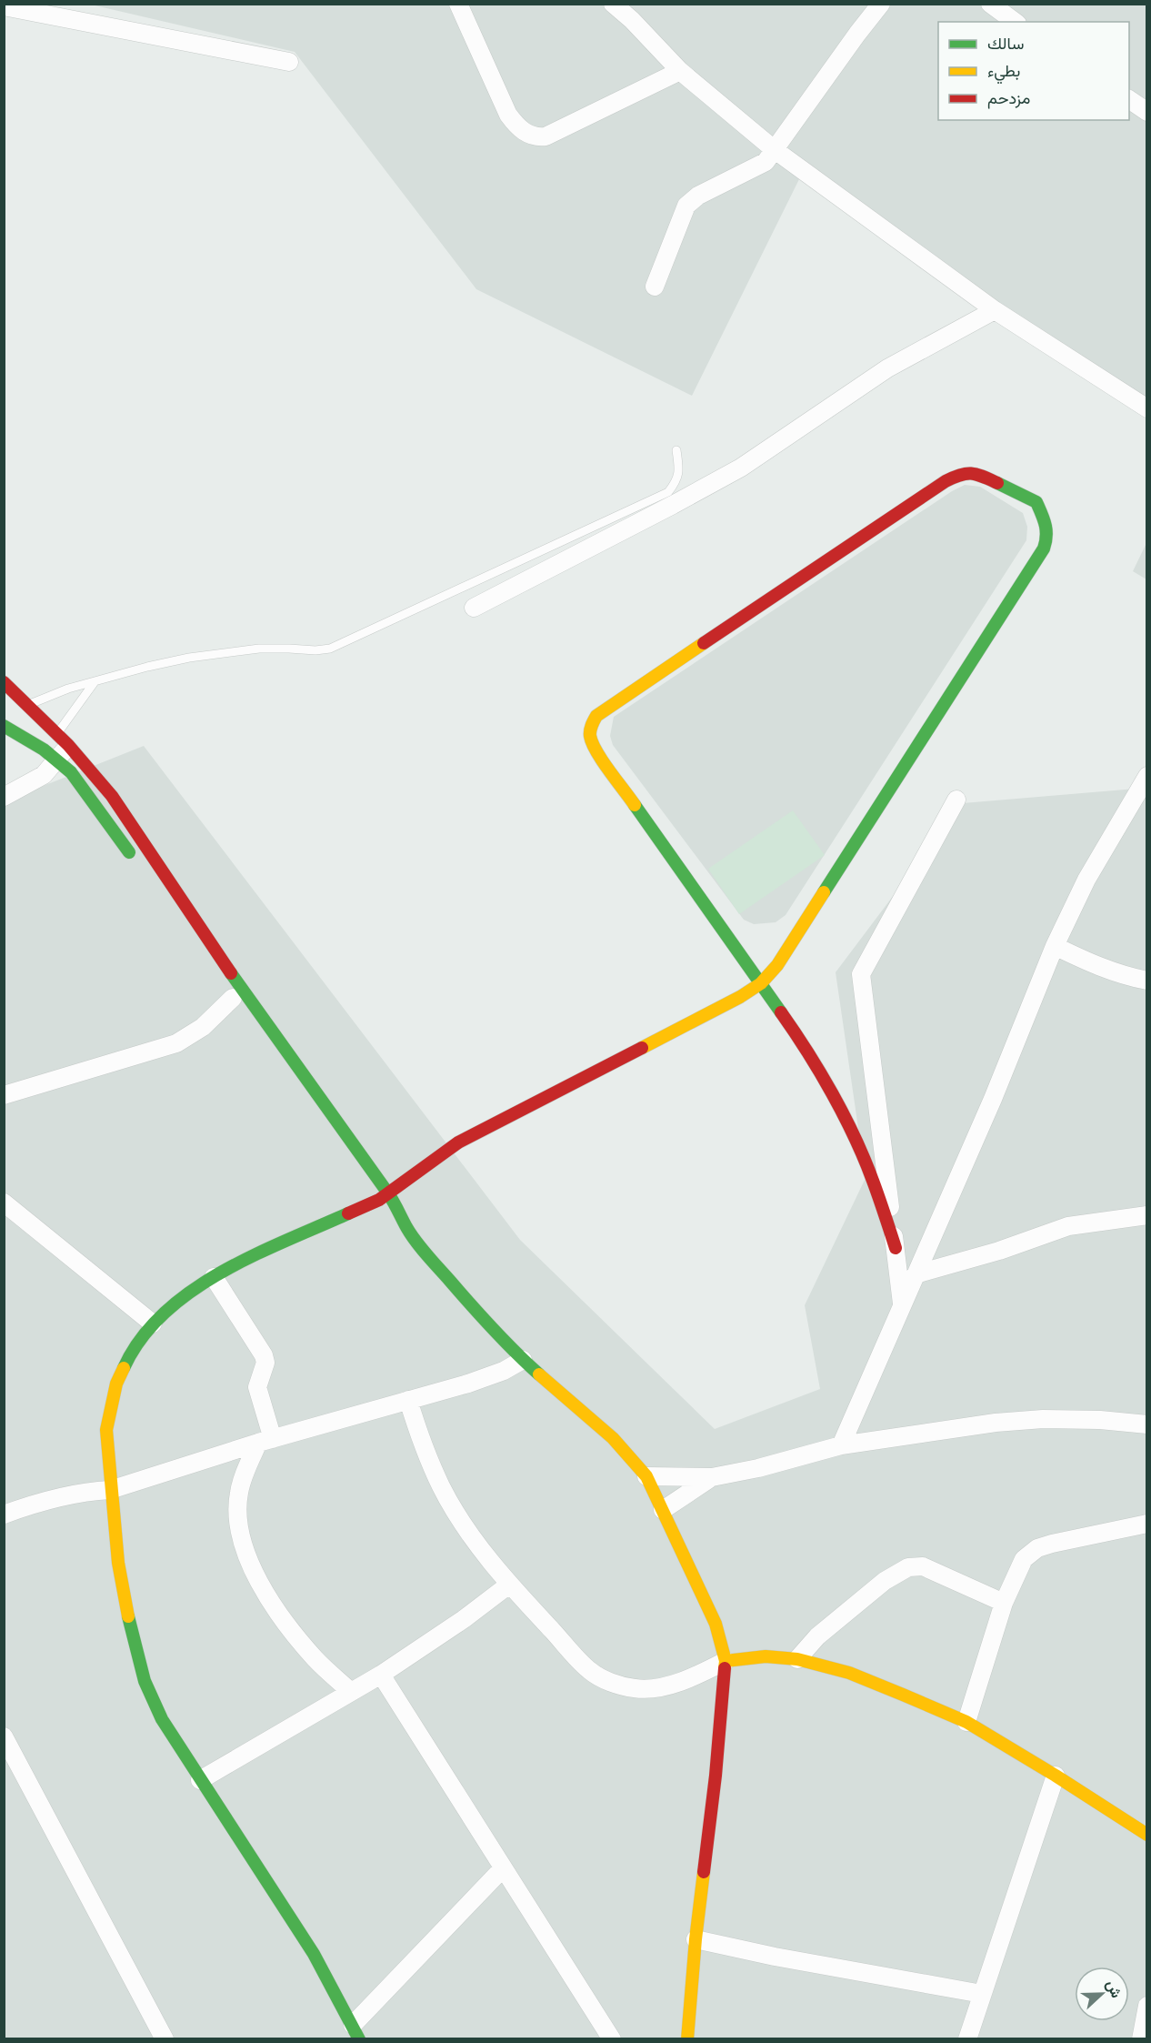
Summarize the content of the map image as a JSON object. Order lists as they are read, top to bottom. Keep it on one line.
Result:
{"legend":["سالك","بطيء","مزدحم"],"north":"right"}
